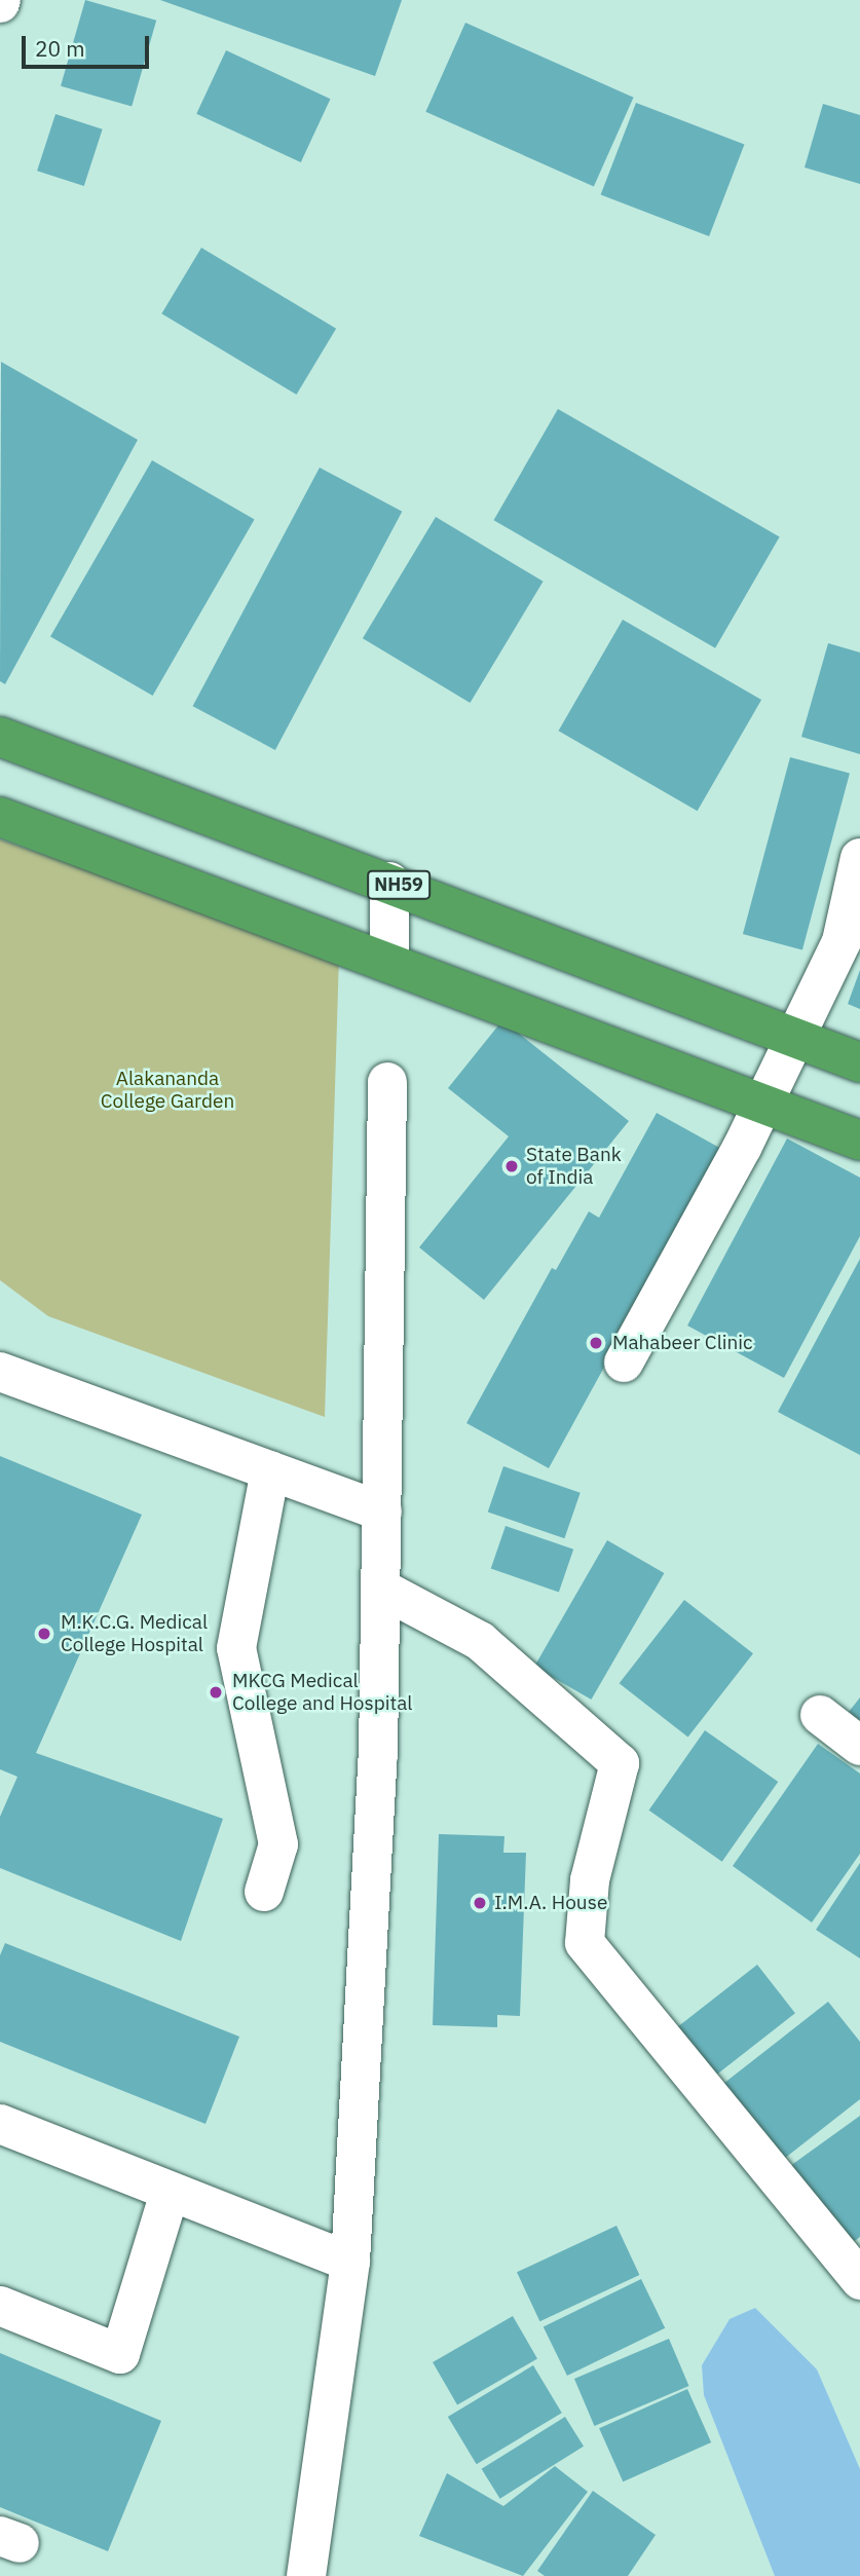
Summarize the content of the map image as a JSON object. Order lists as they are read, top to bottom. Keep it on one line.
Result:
{"streets":{"highway":["NH59"]},"parks":["Alakananda College Garden"],"places":["State Bank of India","Mahabeer Clinic","M.K.C.G. Medical College Hospital","MKCG Medical College and Hospital","I.M.A. House"],"scale_bar":"20 m"}
